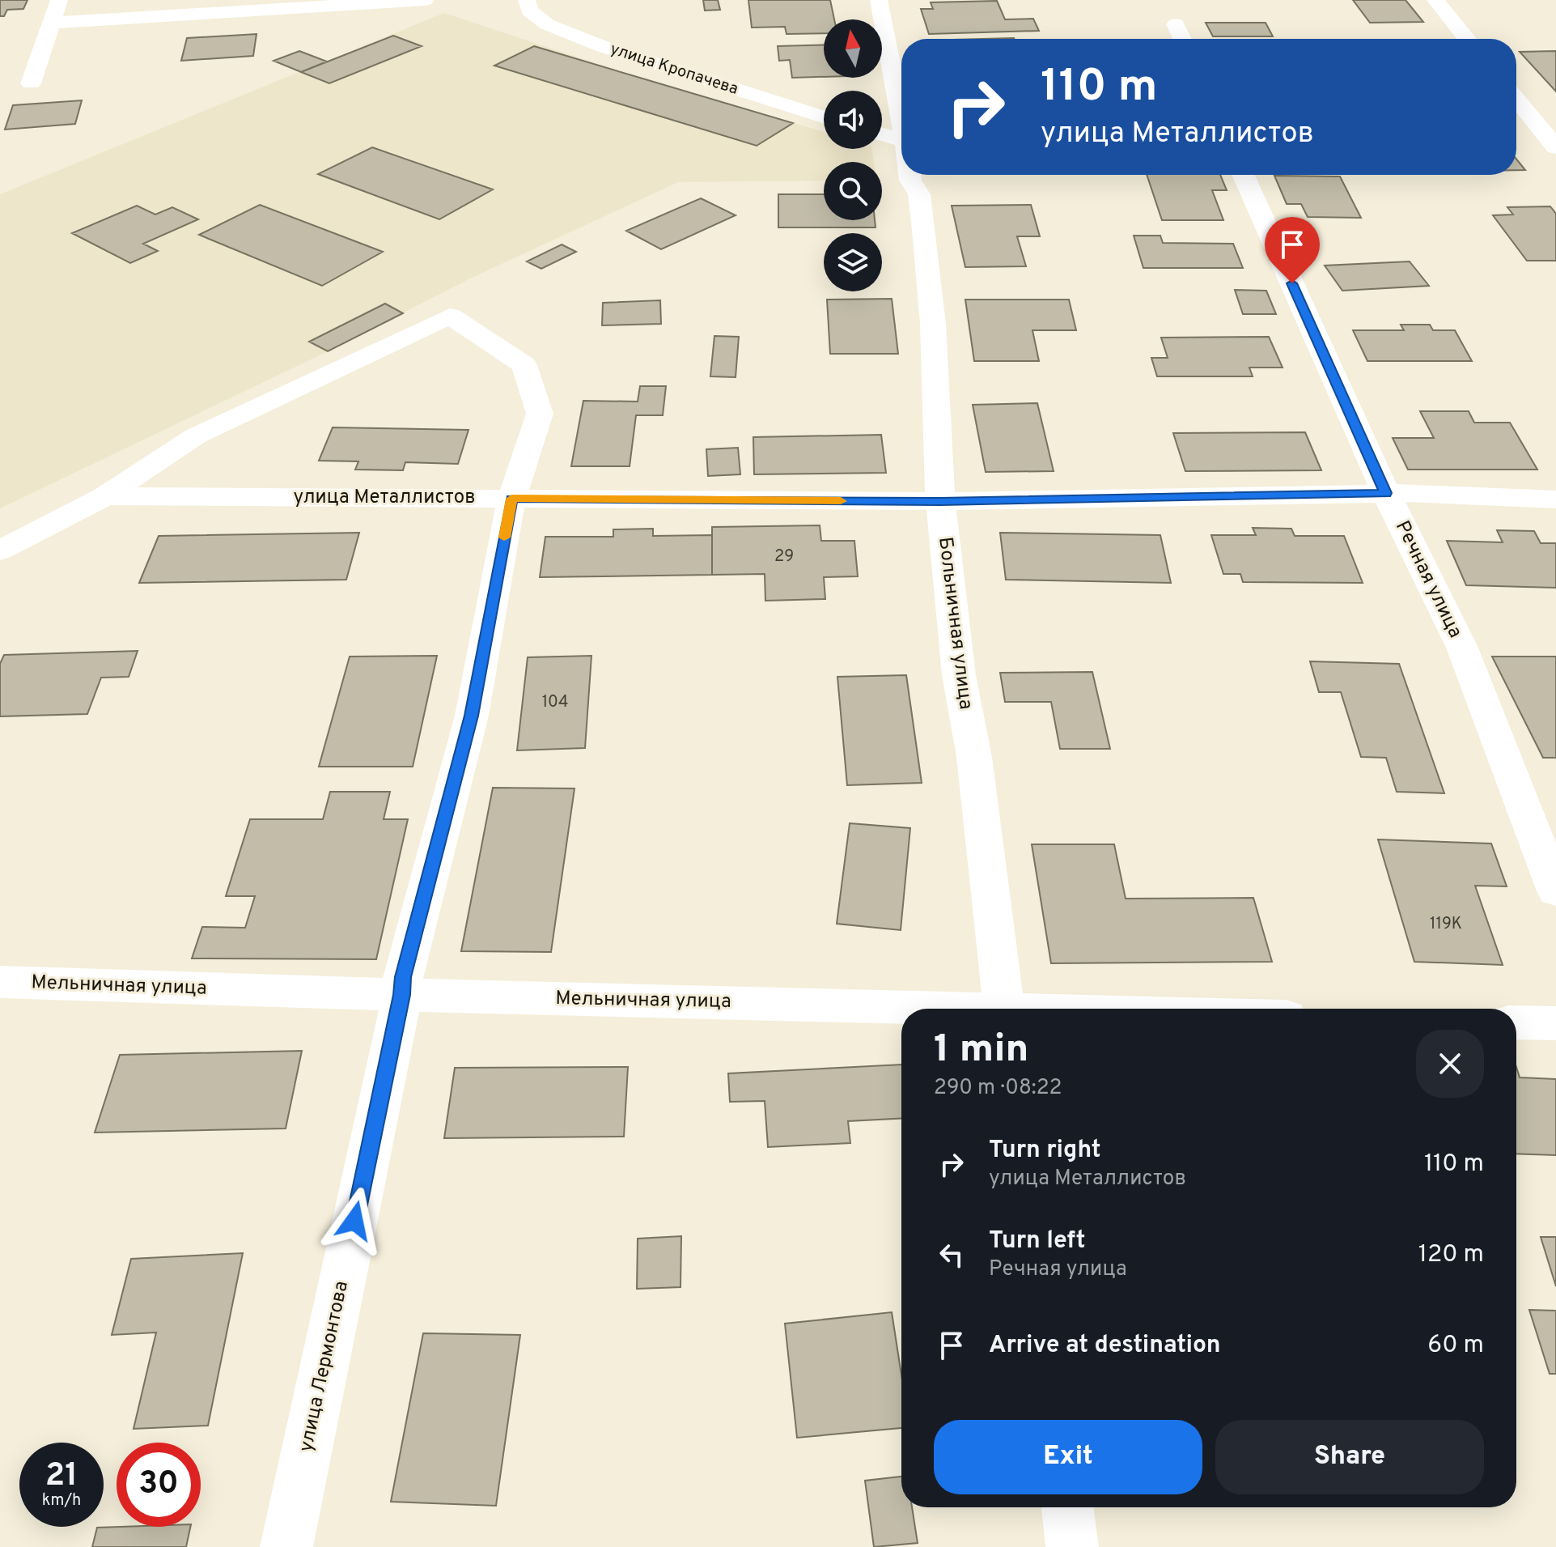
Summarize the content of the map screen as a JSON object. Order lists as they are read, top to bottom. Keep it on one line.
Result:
{"streets":{"street":["улица Кропачева","улица Металлистов","Речная улица","Больничная улица","Мельничная улица","улица Лермонтова"]},"crossings":[["улица Металлистов","Речная улица"],["улица Металлистов","Больничная улица"],["улица Металлистов","улица Лермонтова"],["Мельничная улица","улица Лермонтова"]],"house_numbers":["29","104","119К"],"north":"top","page":{"turn":["110 m","улица Металлистов"],"heading":["1 min","290 m · 08:22"],"list":[{"name":"Turn right","note":"улица Металлистов","value":"110 m"},{"name":"Turn left","note":"Речная улица","value":"120 m"},{"name":"Arrive at destination","value":"60 m"}],"buttons":["Exit","Share"],"speed":"21 km/h","limit":"30"}}
